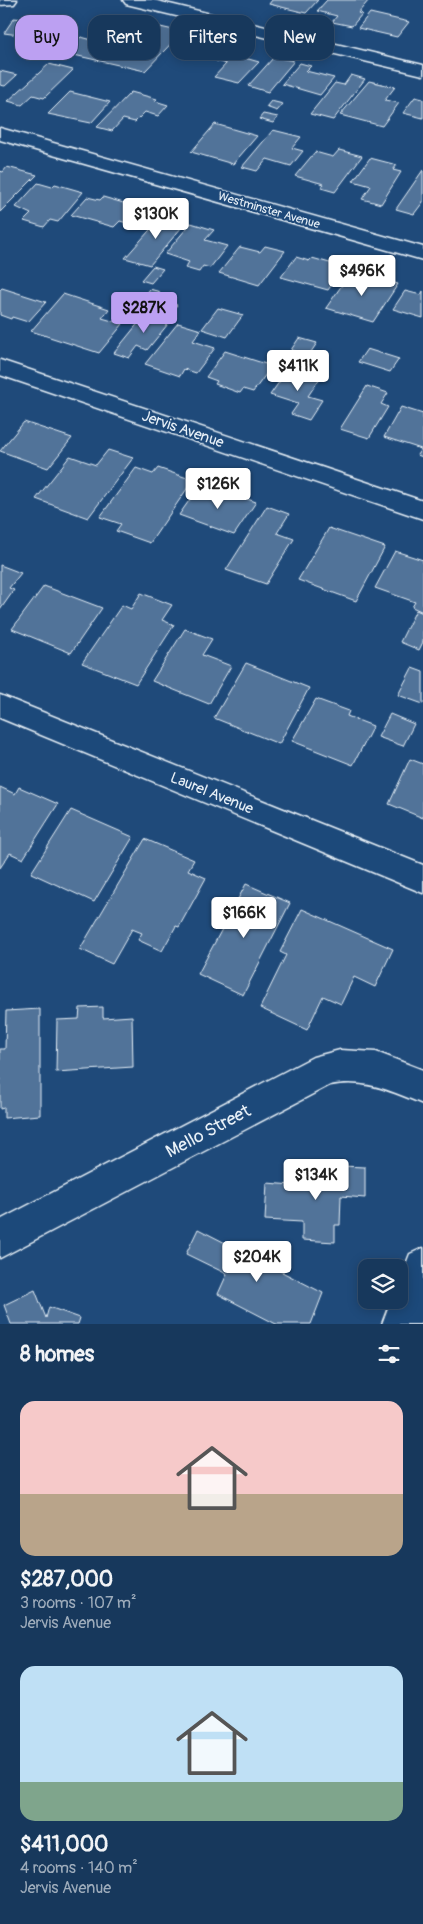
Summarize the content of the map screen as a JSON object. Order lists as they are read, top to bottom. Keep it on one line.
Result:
{"streets":{"street":["Westminster Avenue","Jervis Avenue","Laurel Avenue","Mello Street"]},"page":{"chip":["Buy","Rent","Filters","New"],"price":["$130K","$496K","$287K","$411K","$126K","$166K","$134K","$204K"],"heading":"8 homes","list":[{"name":"$287,000","note":"3 rooms · 107 m² · Jervis Avenue"},{"name":"$411,000","note":"4 rooms · 140 m² · Jervis Avenue"}]}}
